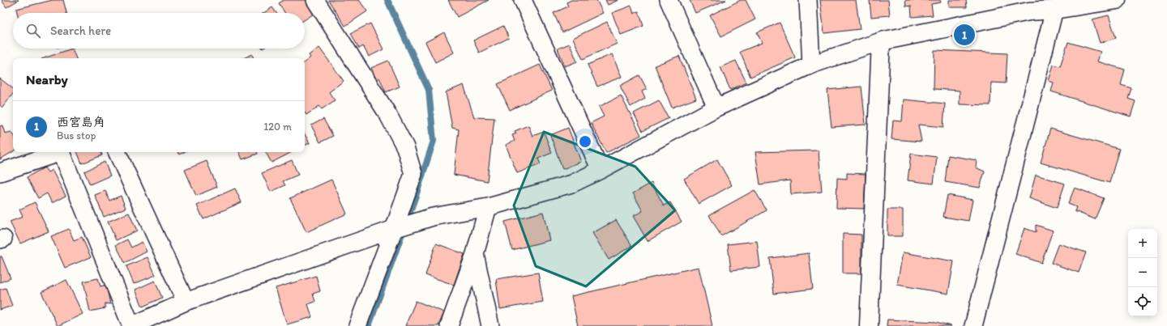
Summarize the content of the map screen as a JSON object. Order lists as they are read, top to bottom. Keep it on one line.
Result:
{"page":{"search":"Search here","pins":"1","heading":"Nearby","list":[{"mark":"1","name":"西宮島角","note":"Bus stop","value":"120 m"}],"map_buttons":["+","−"]}}
